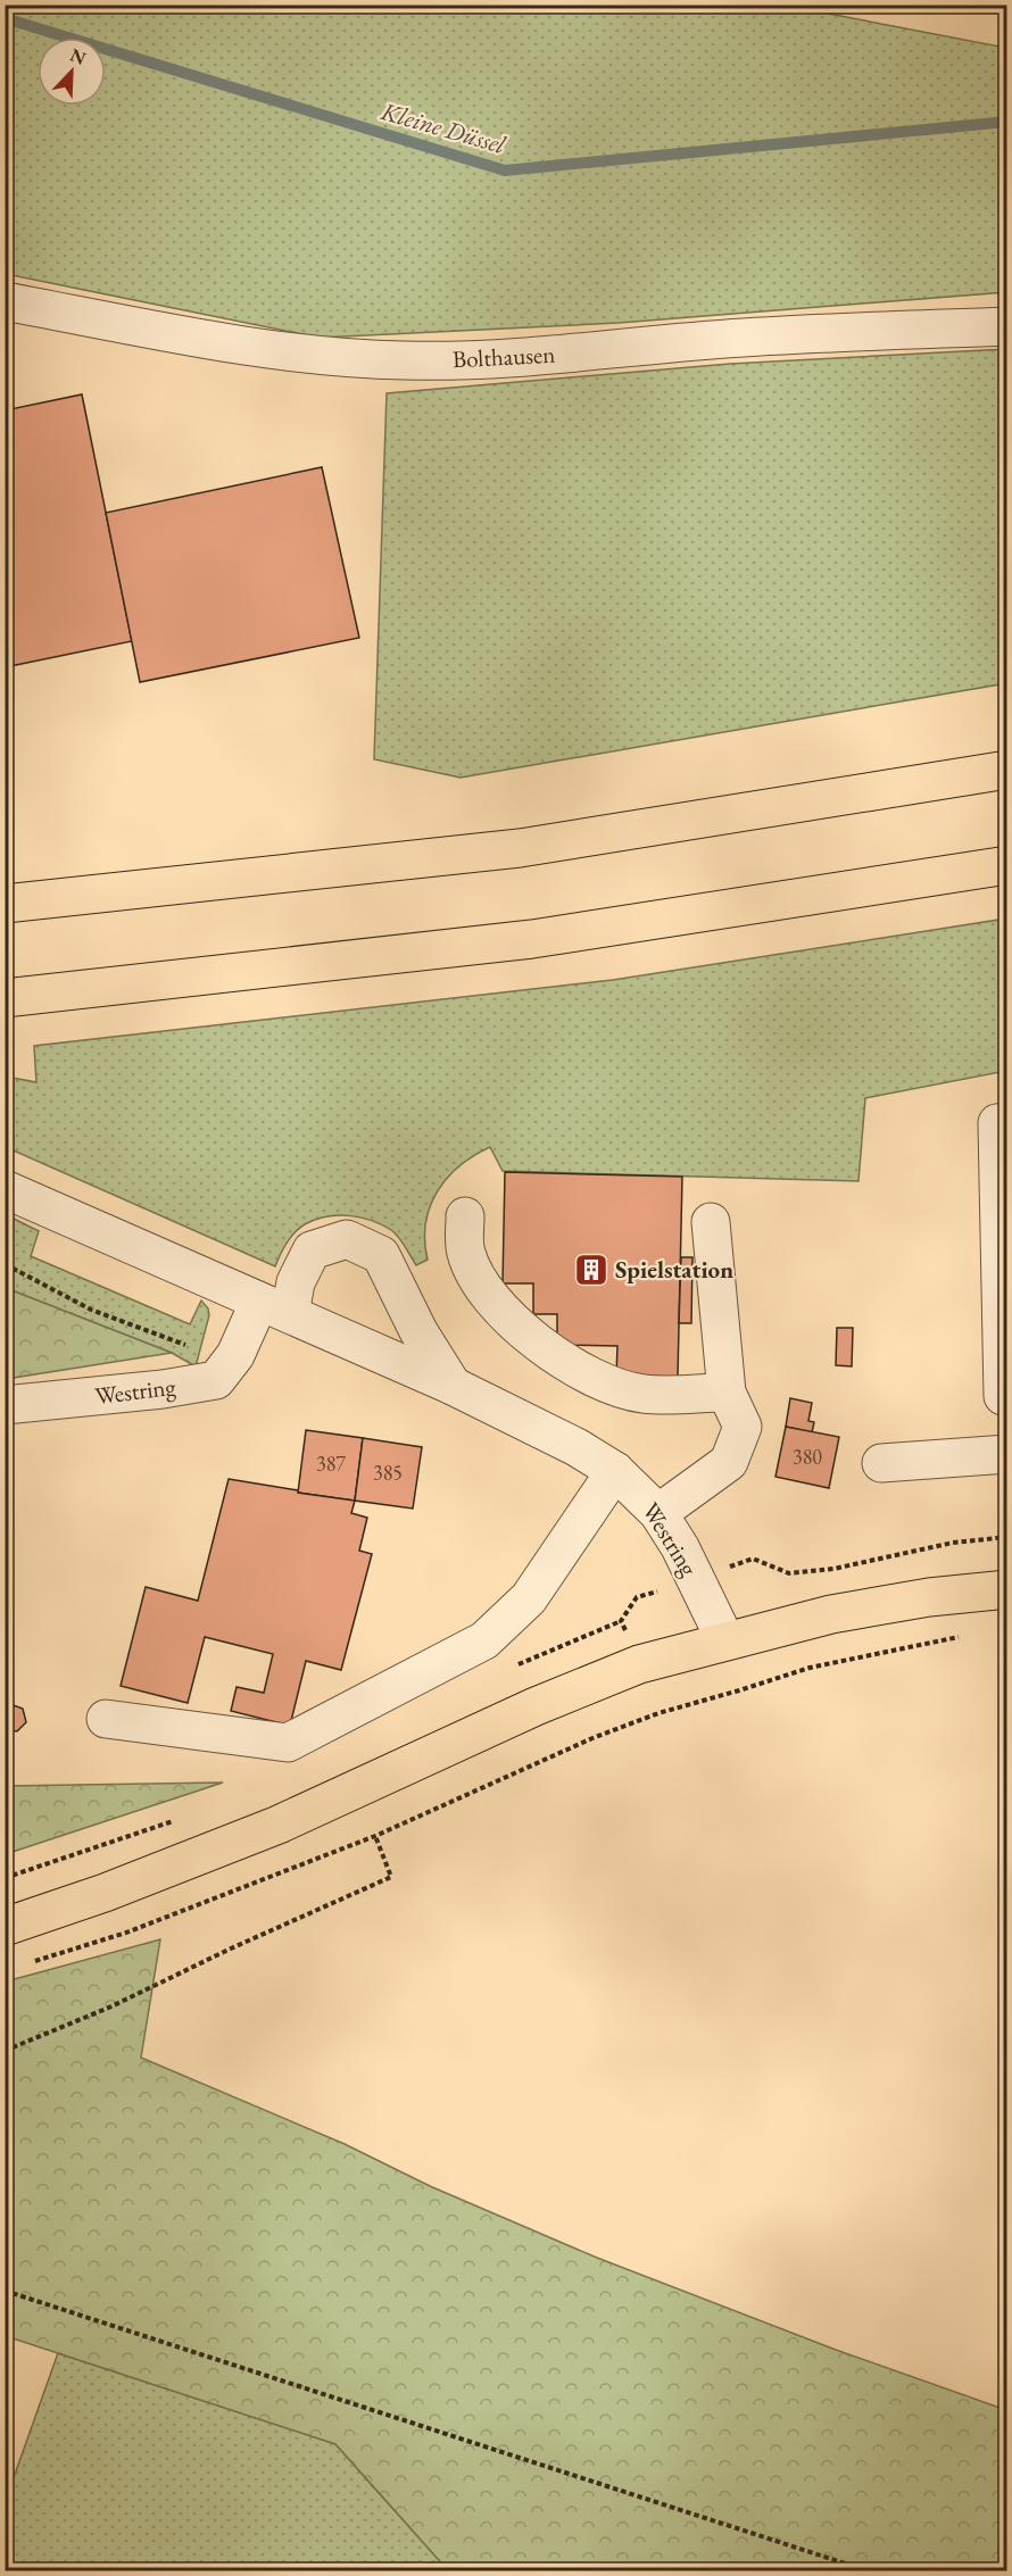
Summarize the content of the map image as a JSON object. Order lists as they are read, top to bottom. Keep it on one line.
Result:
{"streets":{"street":["Bolthausen","Westring"]},"water":["Kleine Düssel"],"places":{"building":["Spielstation"]},"house_numbers":["380","387","385"],"north":"top right"}
